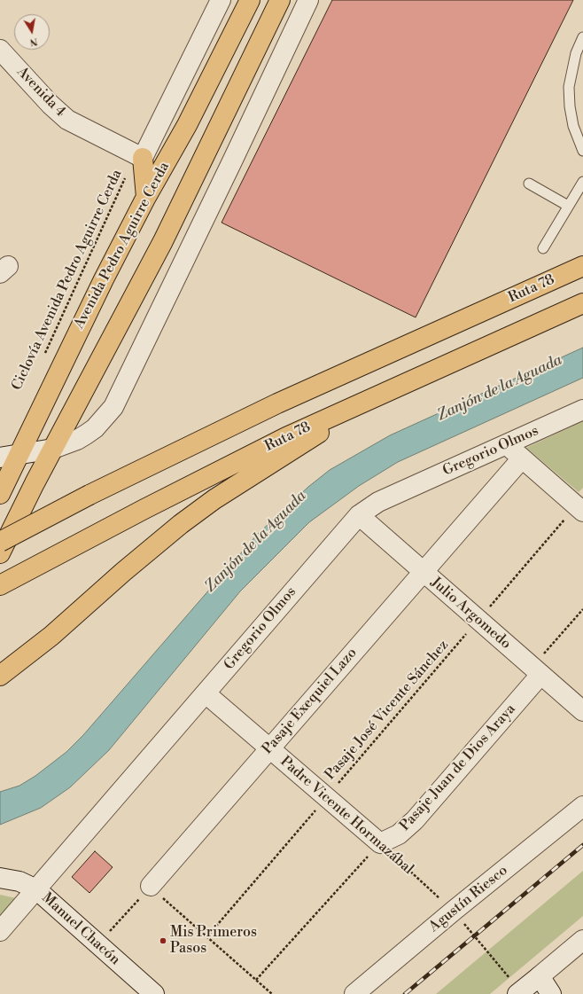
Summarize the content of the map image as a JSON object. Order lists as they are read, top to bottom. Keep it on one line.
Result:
{"streets":{"main road":["Avenida Pedro Aguirre Cerda","Ruta 78"],"street":["Avenida 4","Gregorio Olmos","Julio Argomedo","Pasaje Exequiel Lazo","Pasaje Juan de Dios Araya","Padre Vicente Hormazábal","Agustín Riesco","Manuel Chacón"],"path":["Ciclovía Avenida Pedro Aguirre Cerda","Pasaje José Vicente Sánchez"]},"crossings":[["Avenida 4","Avenida Pedro Aguirre Cerda"],["Avenida 4","Ciclovía Avenida Pedro Aguirre Cerda"],["Avenida Pedro Aguirre Cerda","Ciclovía Avenida Pedro Aguirre Cerda"],["Gregorio Olmos","Julio Argomedo"],["Gregorio Olmos","Padre Vicente Hormazábal"],["Gregorio Olmos","Manuel Chacón"],["Julio Argomedo","Pasaje Exequiel Lazo"],["Julio Argomedo","Pasaje José Vicente Sánchez"],["Julio Argomedo","Pasaje Juan de Dios Araya"],["Pasaje Exequiel Lazo","Padre Vicente Hormazábal"],["Pasaje José Vicente Sánchez","Padre Vicente Hormazábal"],["Pasaje Juan de Dios Araya","Padre Vicente Hormazábal"],["Padre Vicente Hormazábal","Agustín Riesco"]],"water":["Zanjón de la Aguada"],"places":["Mis Primeros Pasos"],"north":"bottom"}
